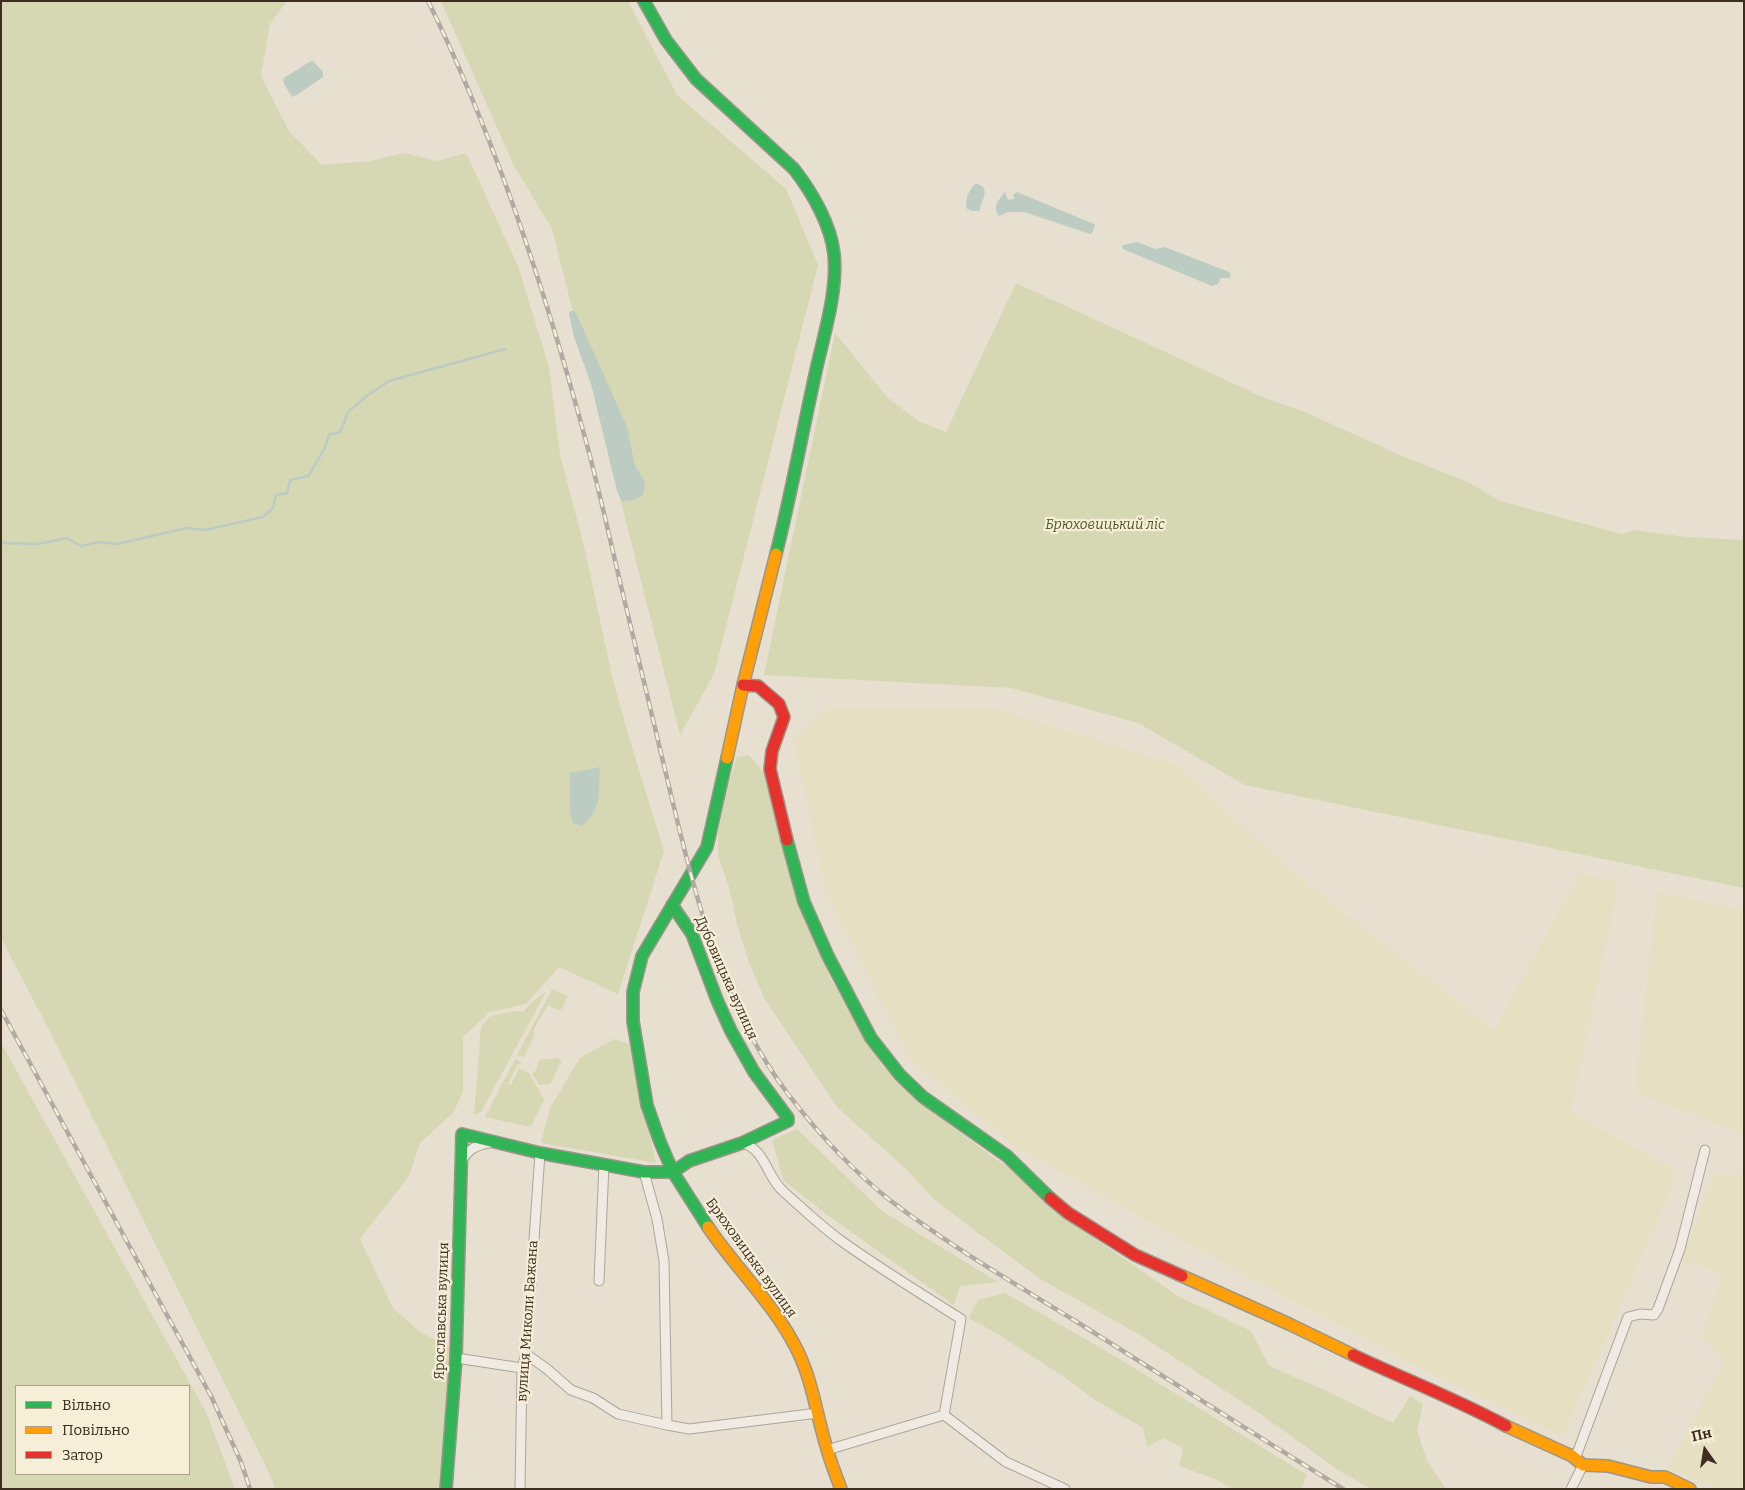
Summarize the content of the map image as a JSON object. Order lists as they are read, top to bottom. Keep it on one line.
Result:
{"streets":{"street":["Дубовицька вулиця","Брюховицька вулиця","Ярославська вулиця","вулиця Миколи Бажана"]},"crossings":[["Дубовицька вулиця","Брюховицька вулиця"]],"parks":["Брюховицький ліс"],"legend":["Вільно","Повільно","Затор"],"north":"top"}
